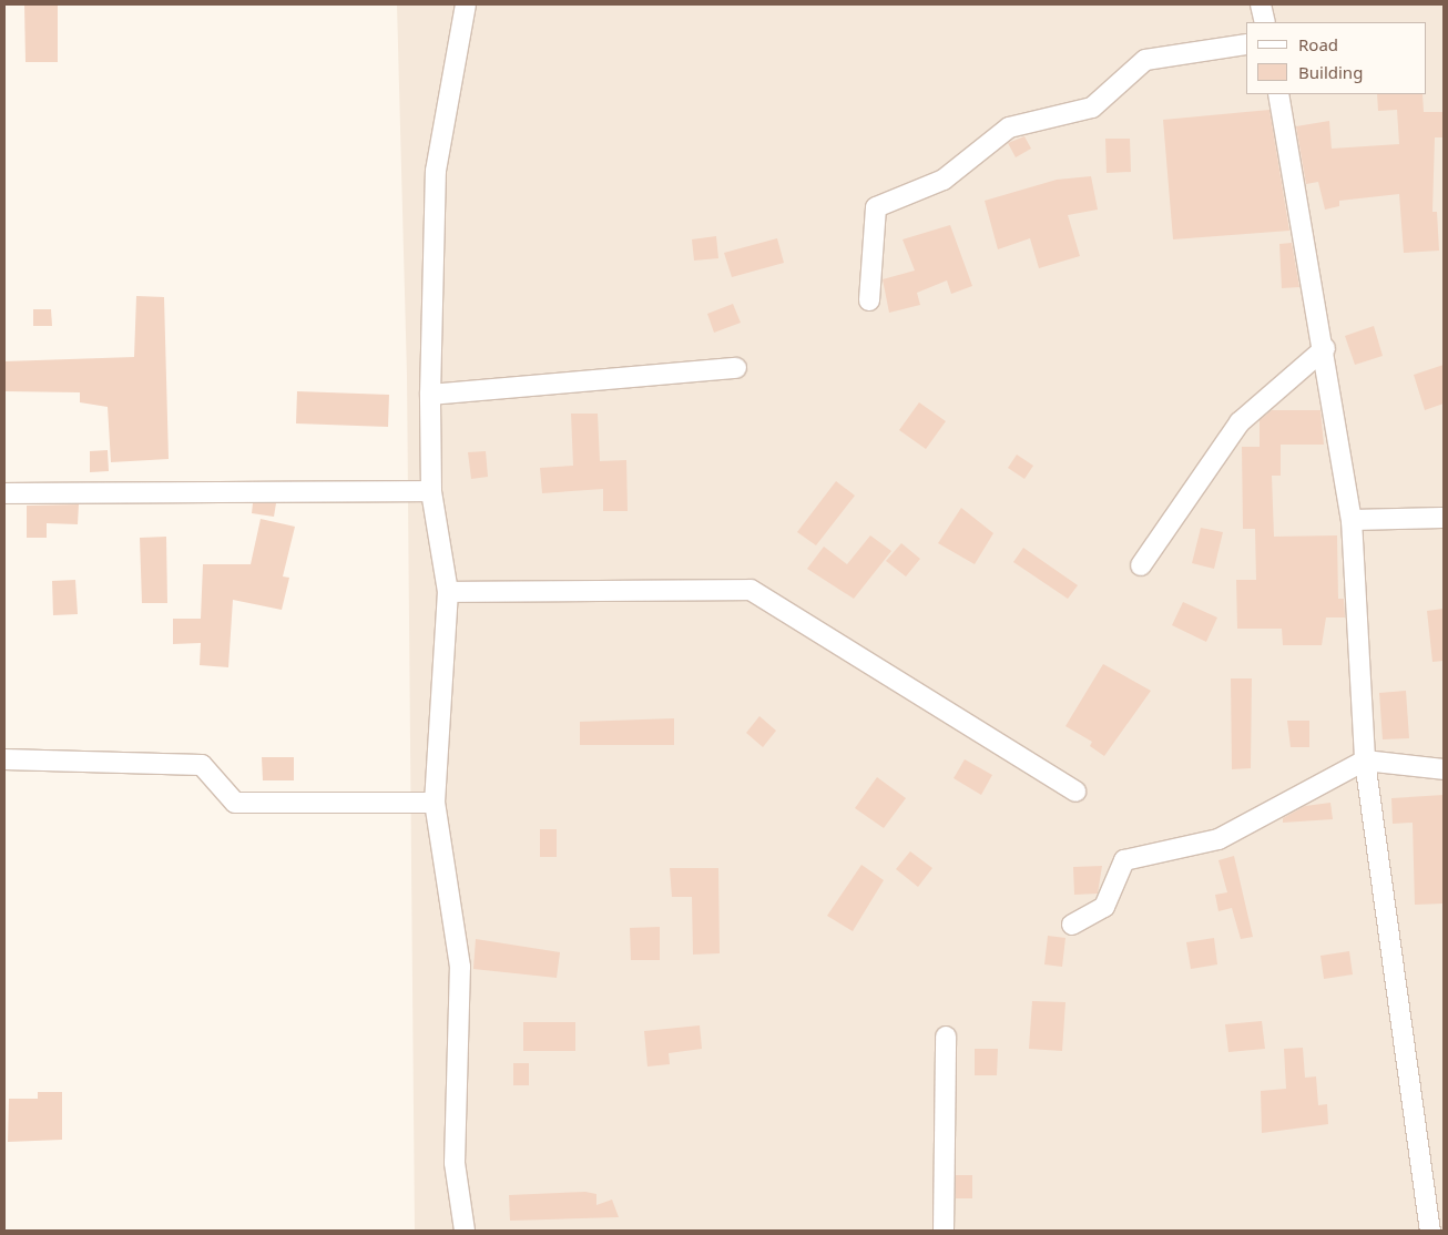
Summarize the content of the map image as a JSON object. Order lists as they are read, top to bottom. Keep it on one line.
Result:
{"legend":["Road","Building"]}
